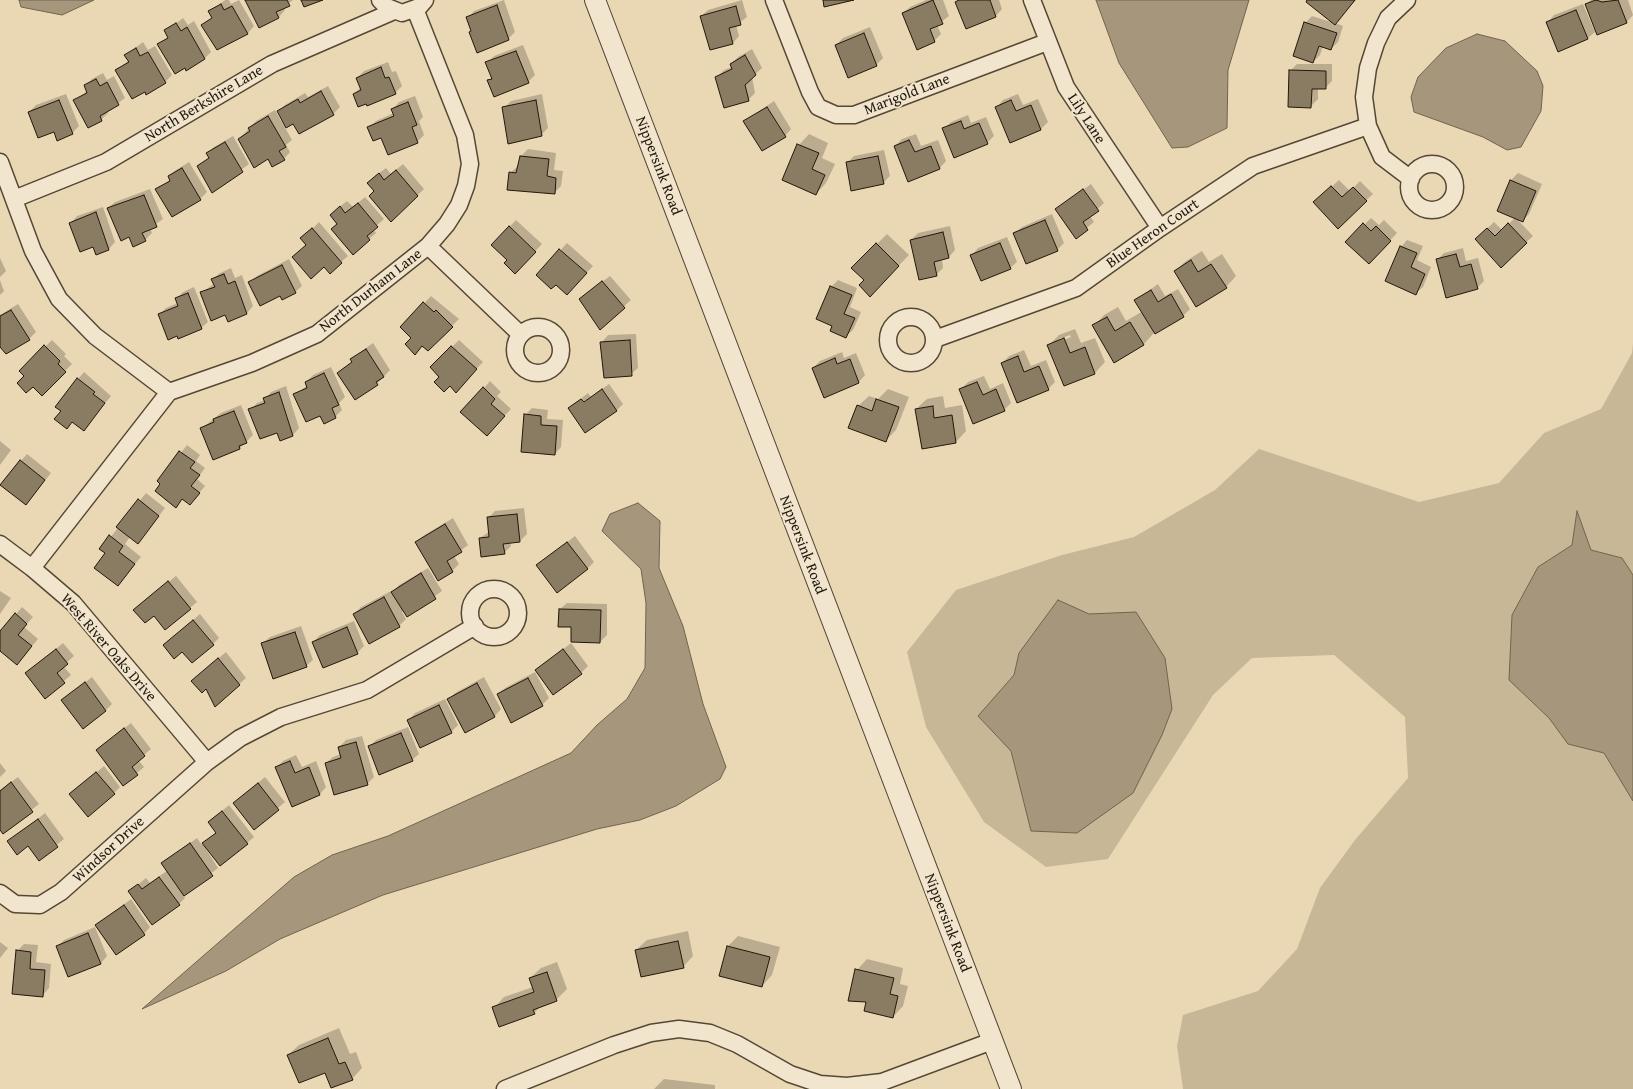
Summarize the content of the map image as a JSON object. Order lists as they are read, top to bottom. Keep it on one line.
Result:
{"streets":{"street":["Marigold Lane","North Berkshire Lane","Lily Lane","Nippersink Road","Blue Heron Court","North Durham Lane","West River Oaks Drive","Windsor Drive"]},"crossings":[["Marigold Lane","Lily Lane"],["North Berkshire Lane","North Durham Lane"],["Lily Lane","Blue Heron Court"],["West River Oaks Drive","Windsor Drive"]]}
